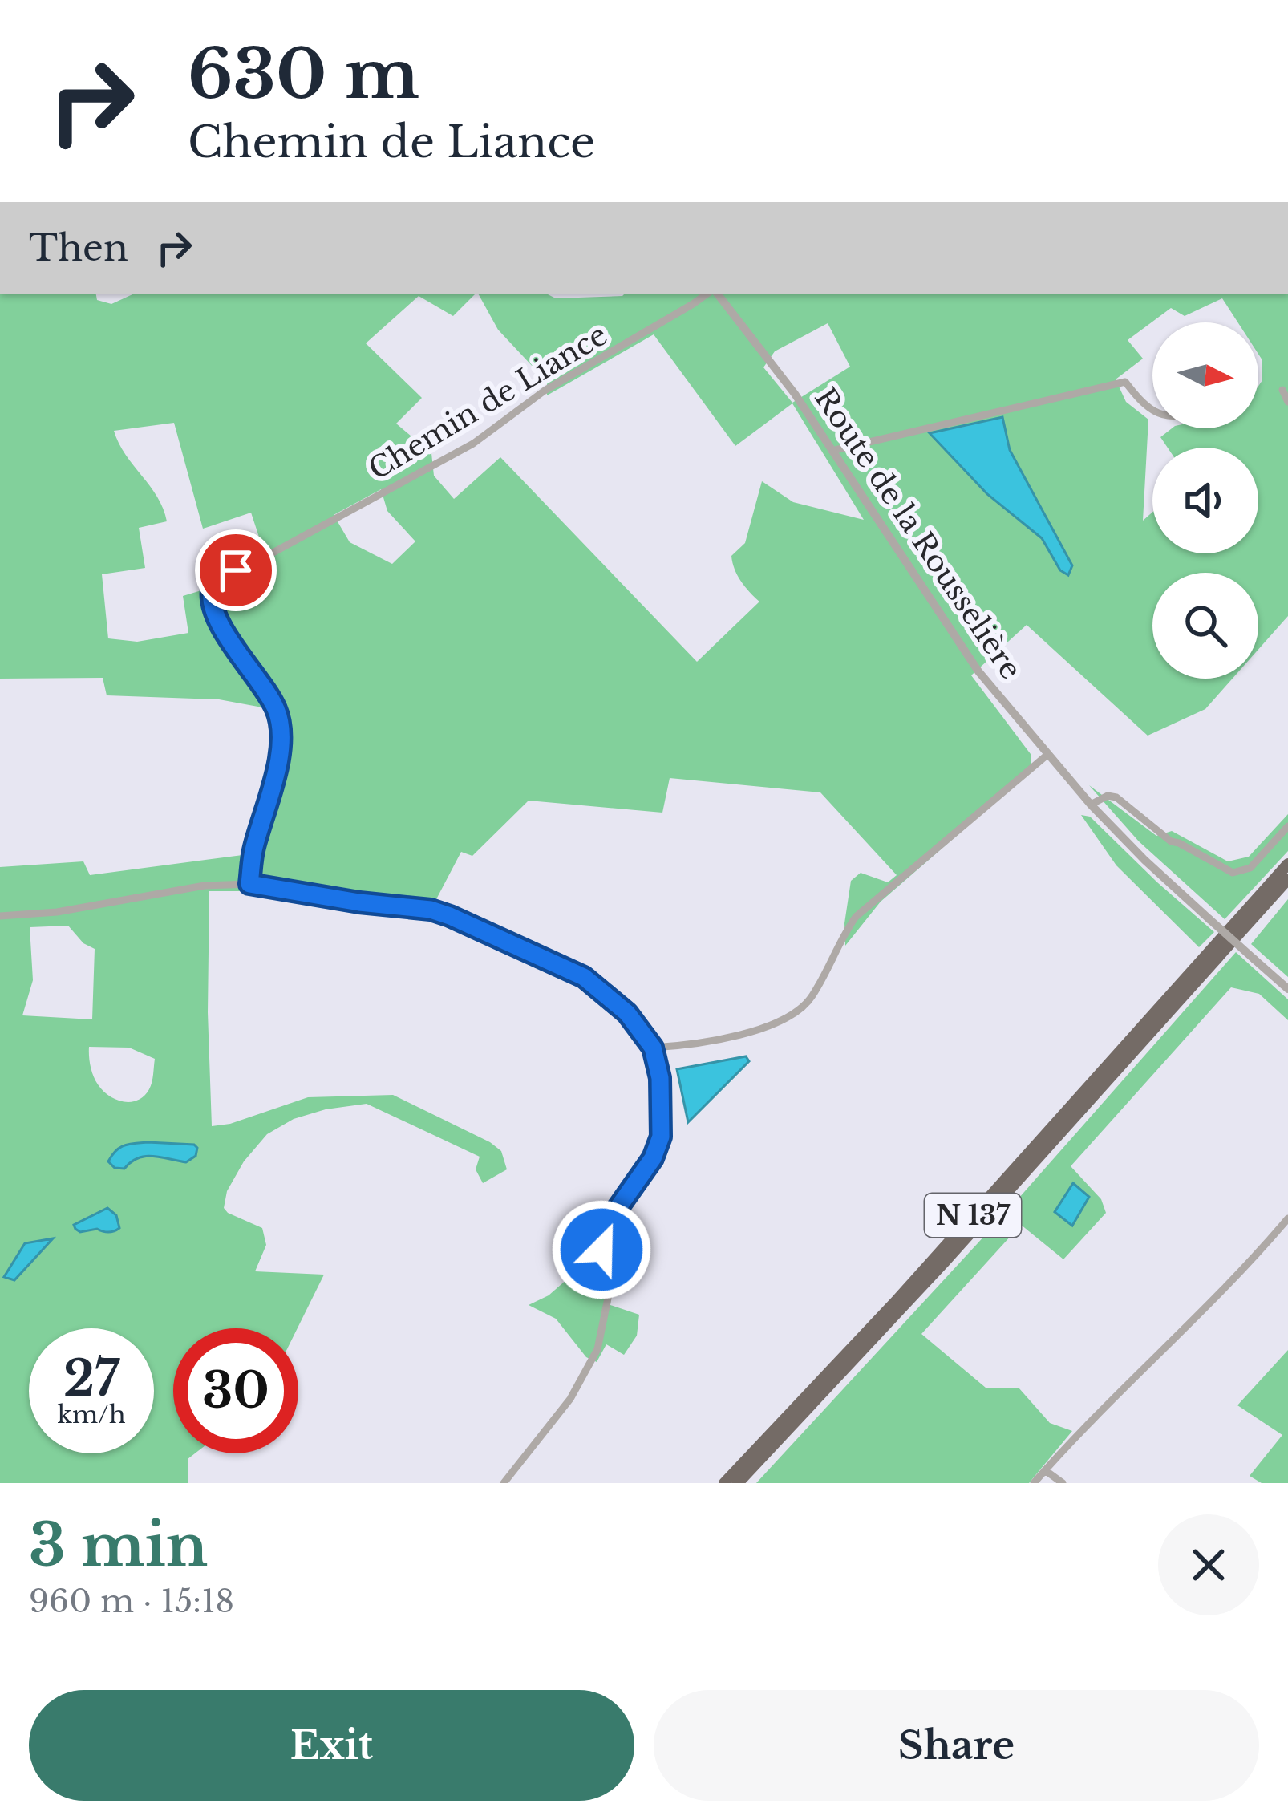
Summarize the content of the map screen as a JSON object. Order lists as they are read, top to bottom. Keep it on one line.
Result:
{"streets":{"highway":["N 137"],"street":["Chemin de Liance","Route de la Rousselière"]},"north":"right","page":{"turn":["630 m","Chemin de Liance"],"then":"Then","speed":"27 km/h","limit":"30","heading":["3 min","960 m · 15:18"],"buttons":["Exit","Share"]}}
